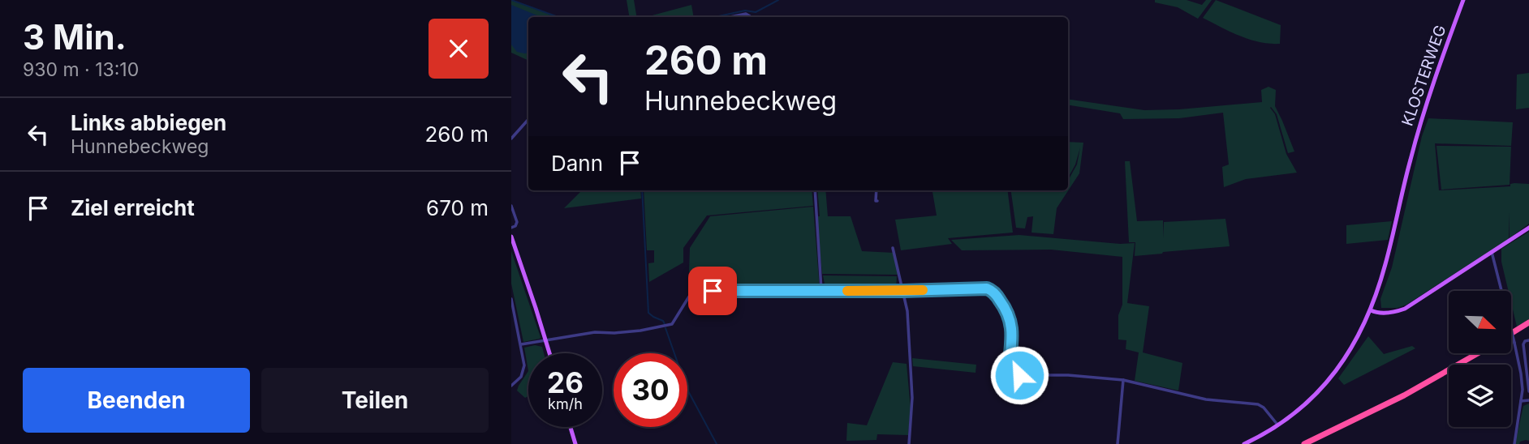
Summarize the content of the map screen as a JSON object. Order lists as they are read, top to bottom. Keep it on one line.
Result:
{"streets":{"main road":["KLOSTERWEG"]},"north":"bottom right","page":{"heading":["3 Min.","930 m · 13:10"],"turn":["260 m","Hunnebeckweg"],"list":[{"name":"Links abbiegen","note":"Hunnebeckweg","value":"260 m"},{"name":"Ziel erreicht","value":"670 m"}],"then":"Dann","speed":"26 km/h","limit":"30","buttons":["Beenden","Teilen"]}}
